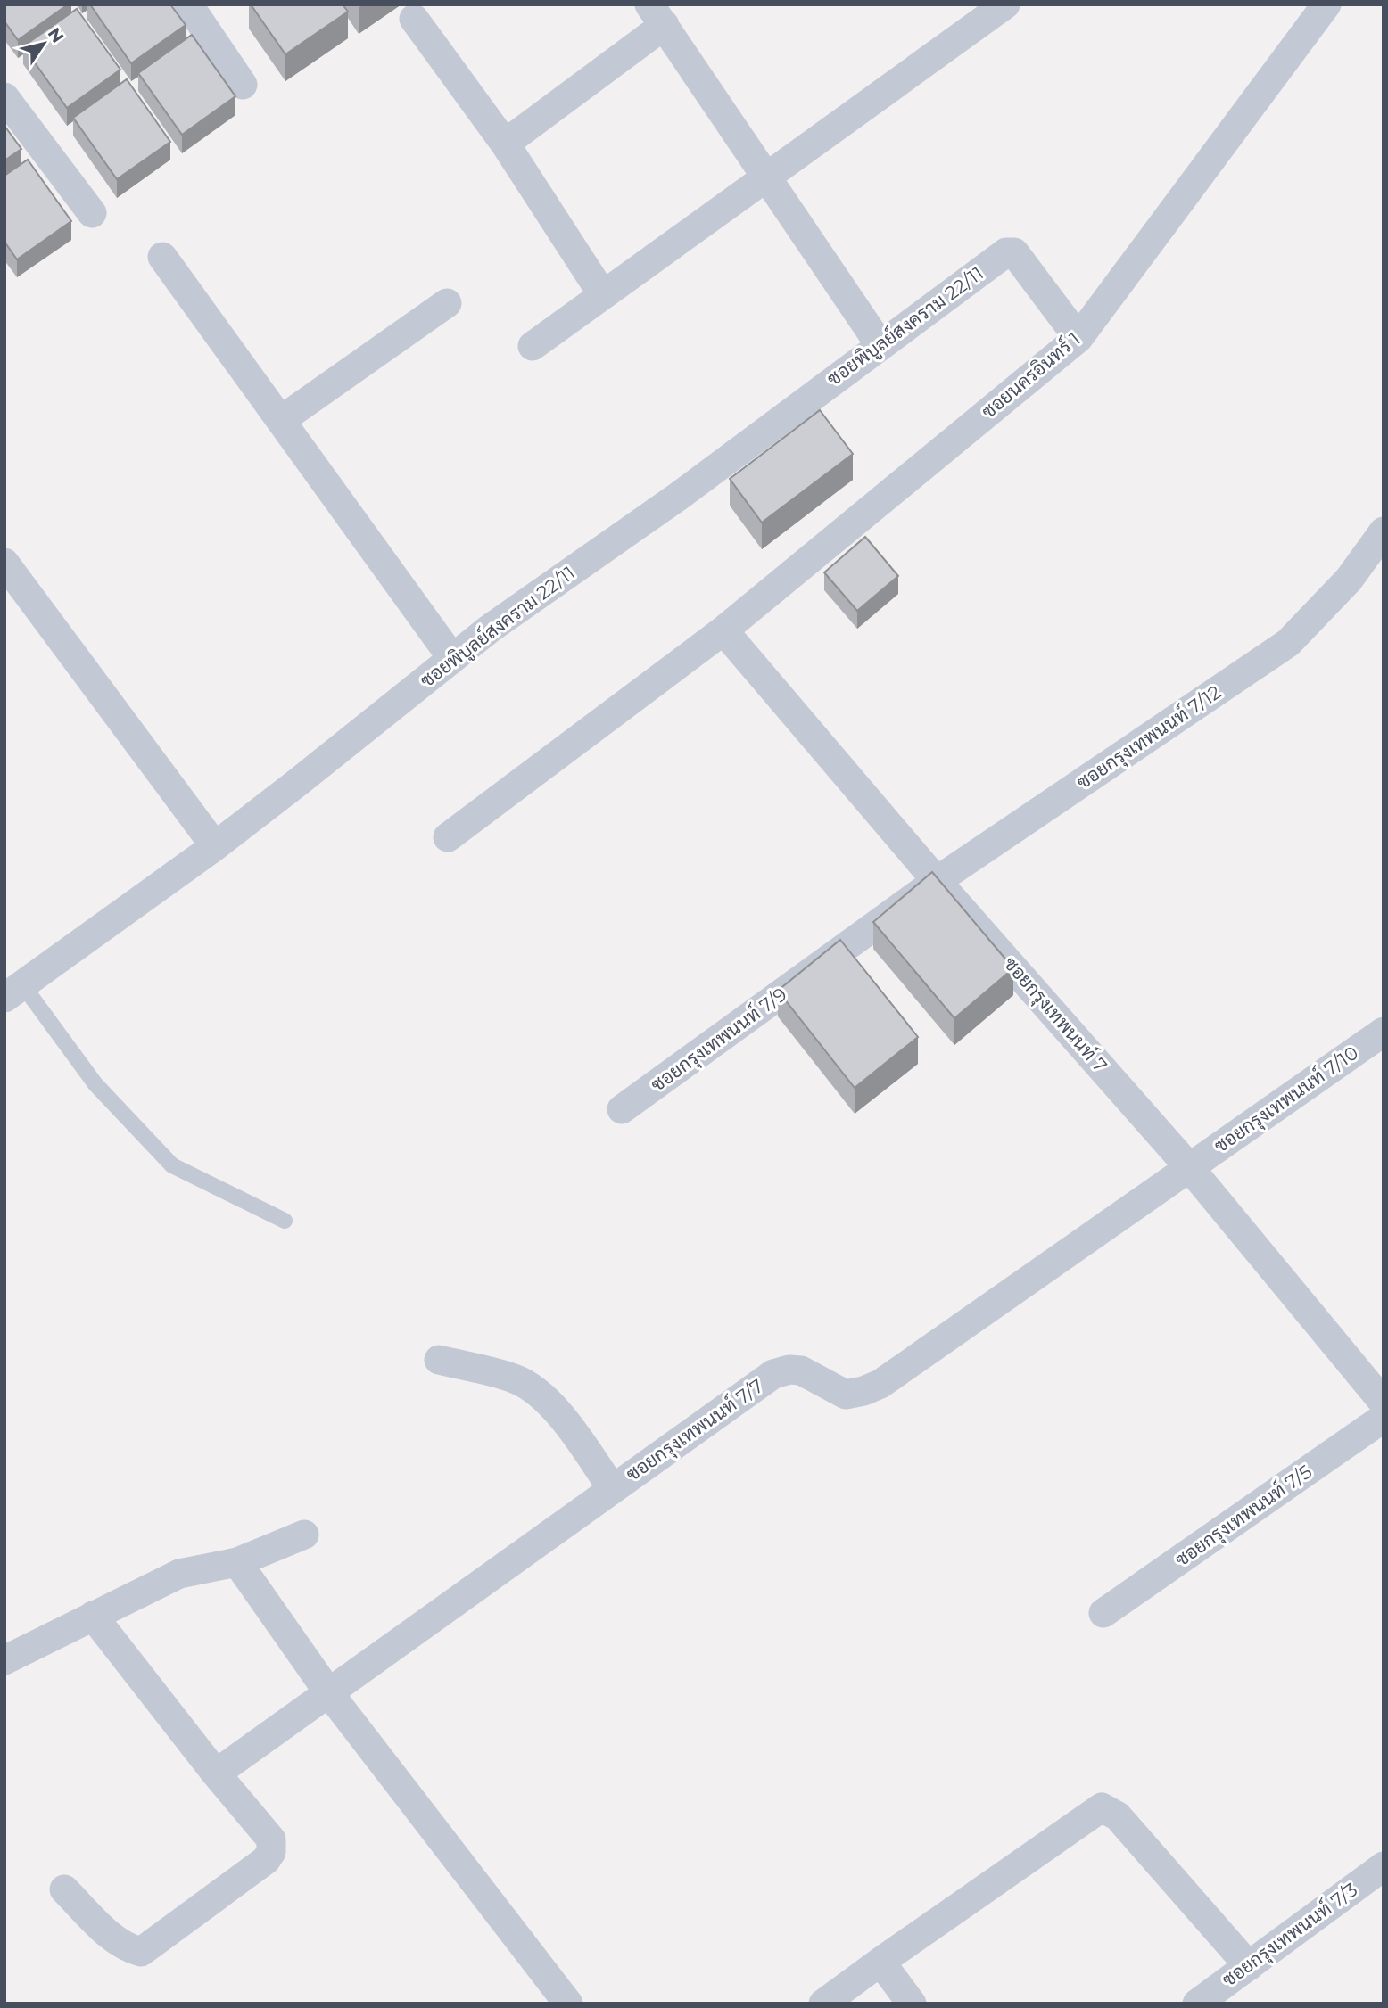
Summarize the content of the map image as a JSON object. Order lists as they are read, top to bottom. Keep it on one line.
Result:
{"streets":{"street":["ซอยพิบูลย์สงคราม 22/11","ซอยนครอินทร์ 1","ซอยกรุงเทพนนท์ 7/12","ซอยกรุงเทพนนท์ 7","ซอยกรุงเทพนนท์ 7/9","ซอยกรุงเทพนนท์ 7/10","ซอยกรุงเทพนนท์ 7/7","ซอยกรุงเทพนนท์ 7/5","ซอยกรุงเทพนนท์ 7/3"]},"crossings":[["ซอยพิบูลย์สงคราม 22/11","ซอยนครอินทร์ 1"],["ซอยนครอินทร์ 1","ซอยกรุงเทพนนท์ 7"],["ซอยกรุงเทพนนท์ 7/12","ซอยกรุงเทพนนท์ 7"],["ซอยกรุงเทพนนท์ 7/12","ซอยกรุงเทพนนท์ 7/9"],["ซอยกรุงเทพนนท์ 7","ซอยกรุงเทพนนท์ 7/9"],["ซอยกรุงเทพนนท์ 7","ซอยกรุงเทพนนท์ 7/10"],["ซอยกรุงเทพนนท์ 7","ซอยกรุงเทพนนท์ 7/7"],["ซอยกรุงเทพนนท์ 7/10","ซอยกรุงเทพนนท์ 7/7"]],"north":"top right"}
